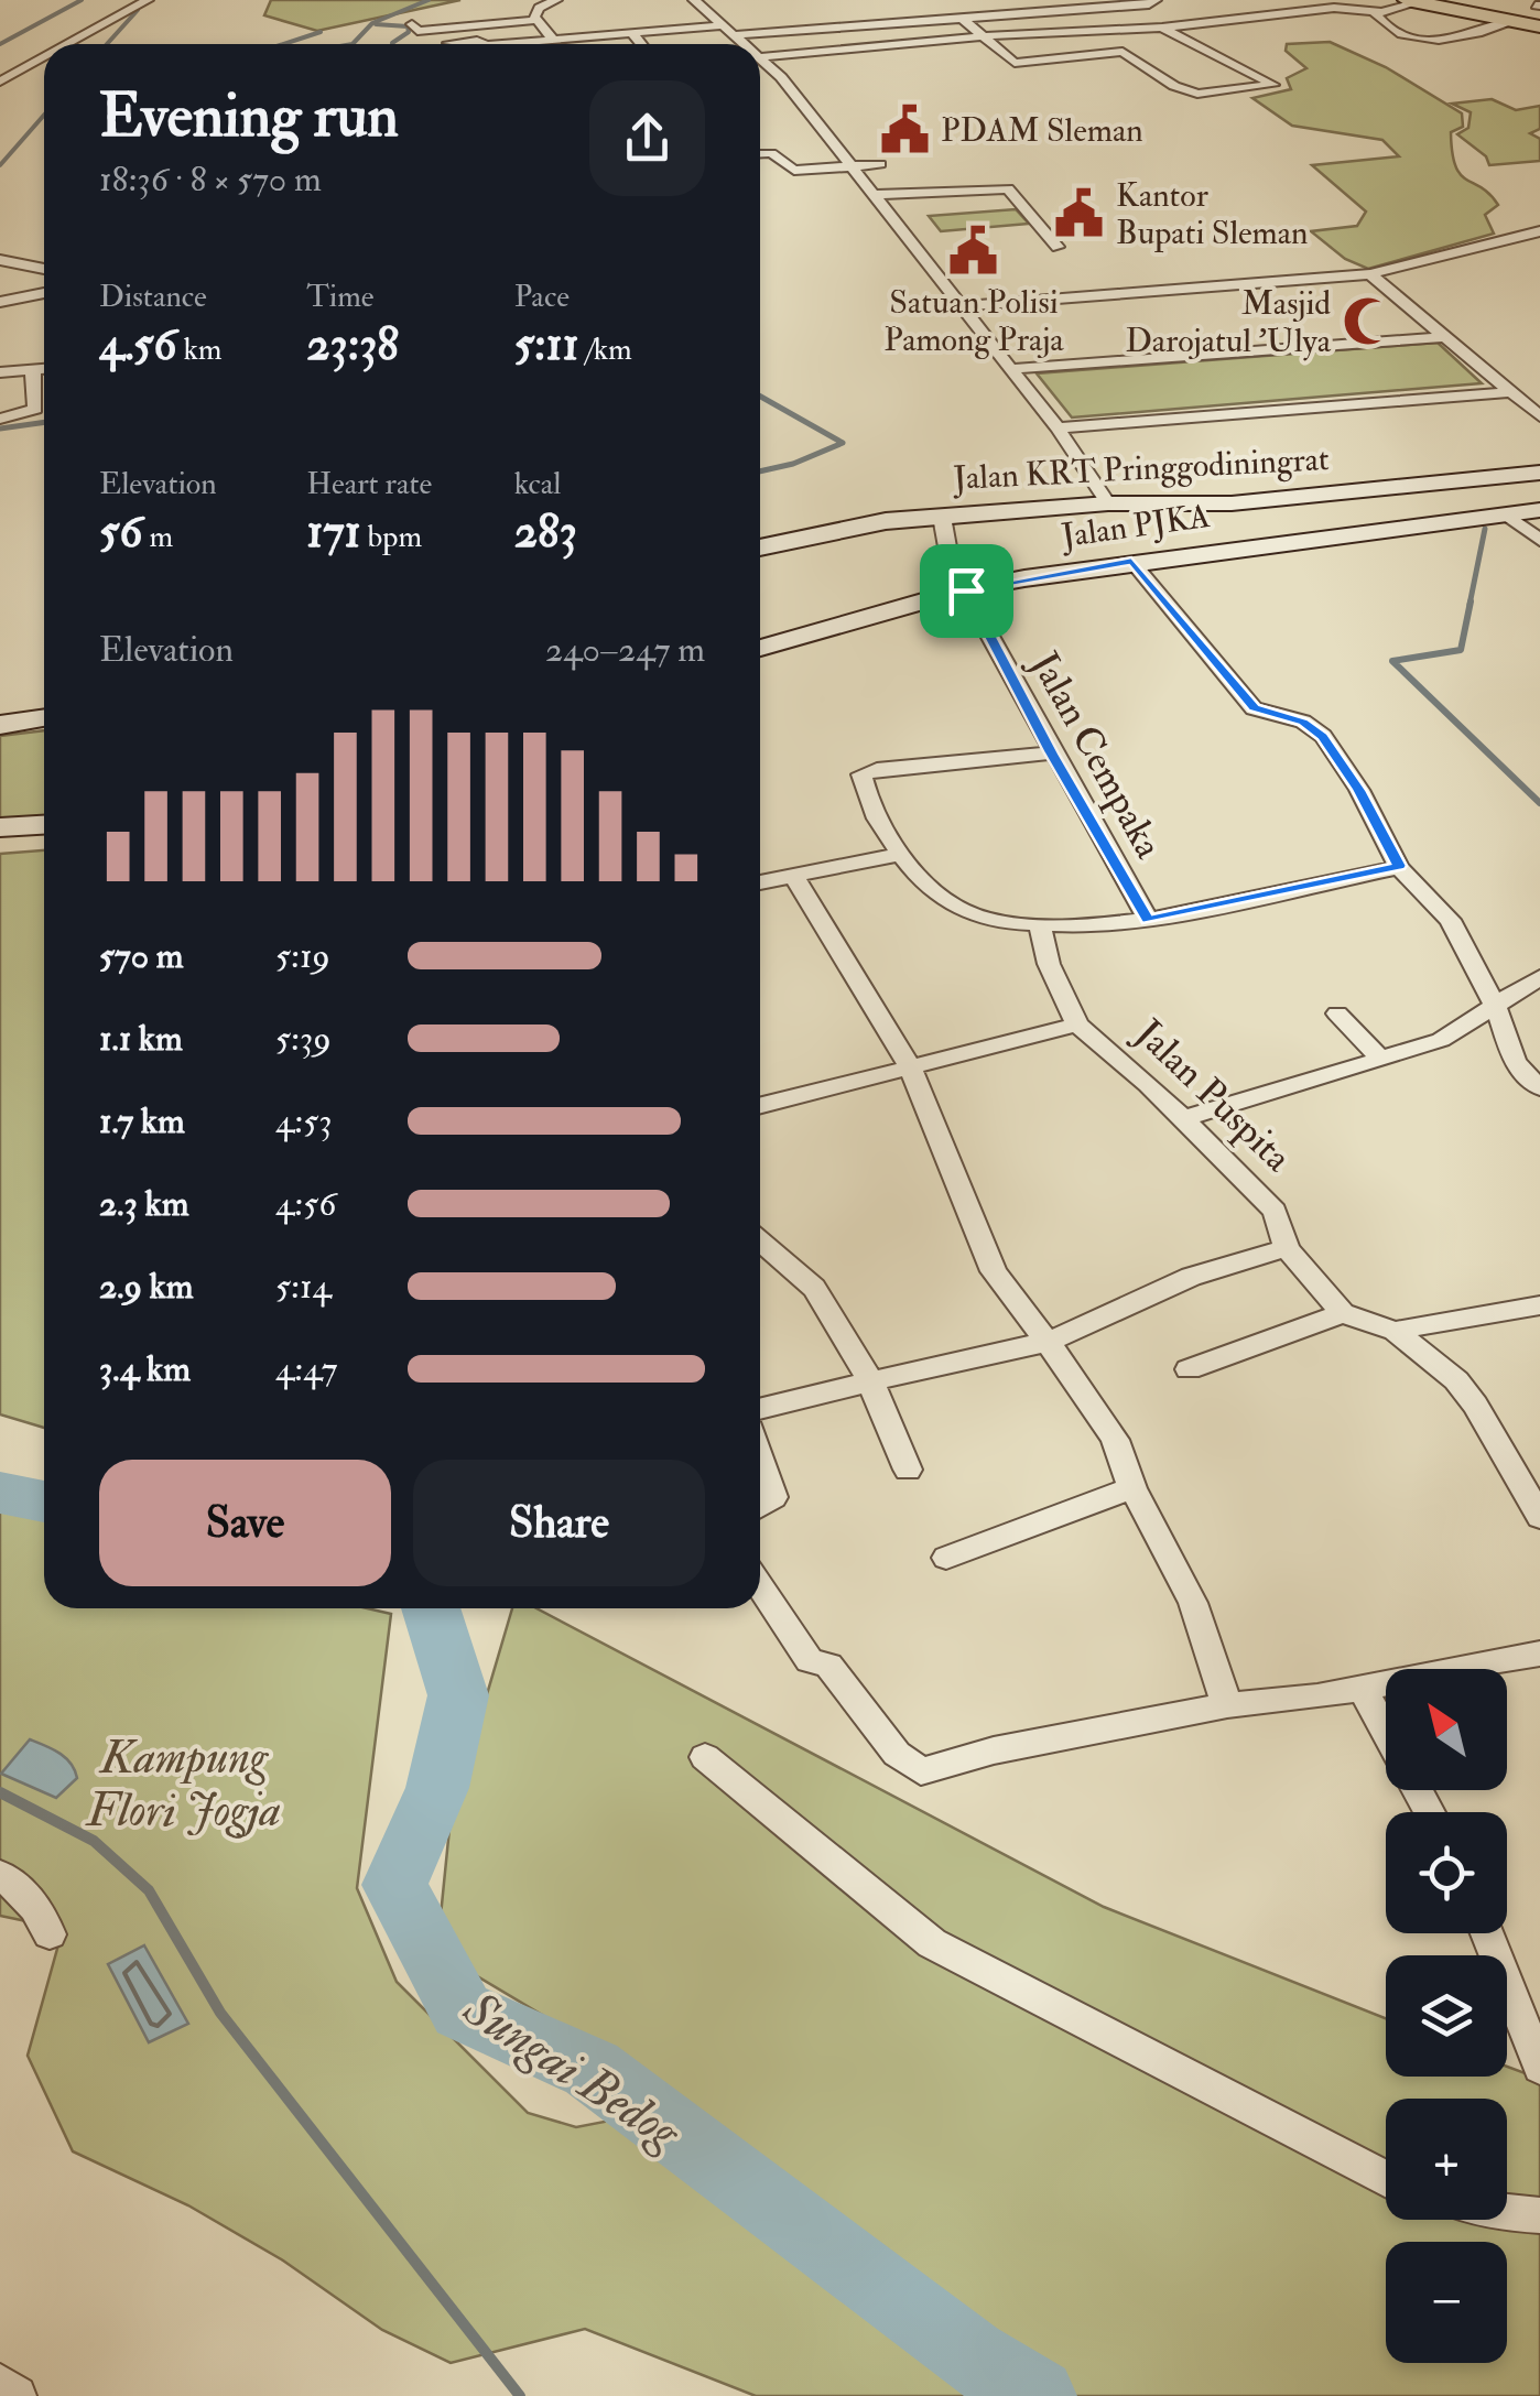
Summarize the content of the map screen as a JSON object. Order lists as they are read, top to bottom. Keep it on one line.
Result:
{"streets":{"main road":["Jalan KRT Pringgodiningrat","Jalan PJKA"],"street":["Jalan Cempaka","Jalan Puspita"]},"crossings":[["Jalan KRT Pringgodiningrat","Jalan Cempaka"],["Jalan PJKA","Jalan Cempaka"]],"water":["Sungai Bedog"],"parks":["Kampung Flori Jogja"],"places":{"public building":["PDAM Sleman","Kantor Bupati Sleman","Satuan Polisi Pamong Praja"],"mosque":["Masjid Darojatul 'Ulya"]},"north":"top left","page":{"heading":["Evening run","18:36 · 8 × 570 m"],"stats":[["Distance","4.56 km"],["Time","23:38"],["Pace","5:11 /km"],["Elevation","56 m"],["Heart rate","171 bpm"],["kcal","283"]],"chart":["Elevation","240–247 m"],"list":[{"name":"570 m","note":"5:19"},{"name":"1.1 km","note":"5:39"},{"name":"1.7 km","note":"4:53"},{"name":"2.3 km","note":"4:56"},{"name":"2.9 km","note":"5:14"},{"name":"3.4 km","note":"4:47"}],"buttons":["Save","Share"],"map_buttons":["+","−"]}}
